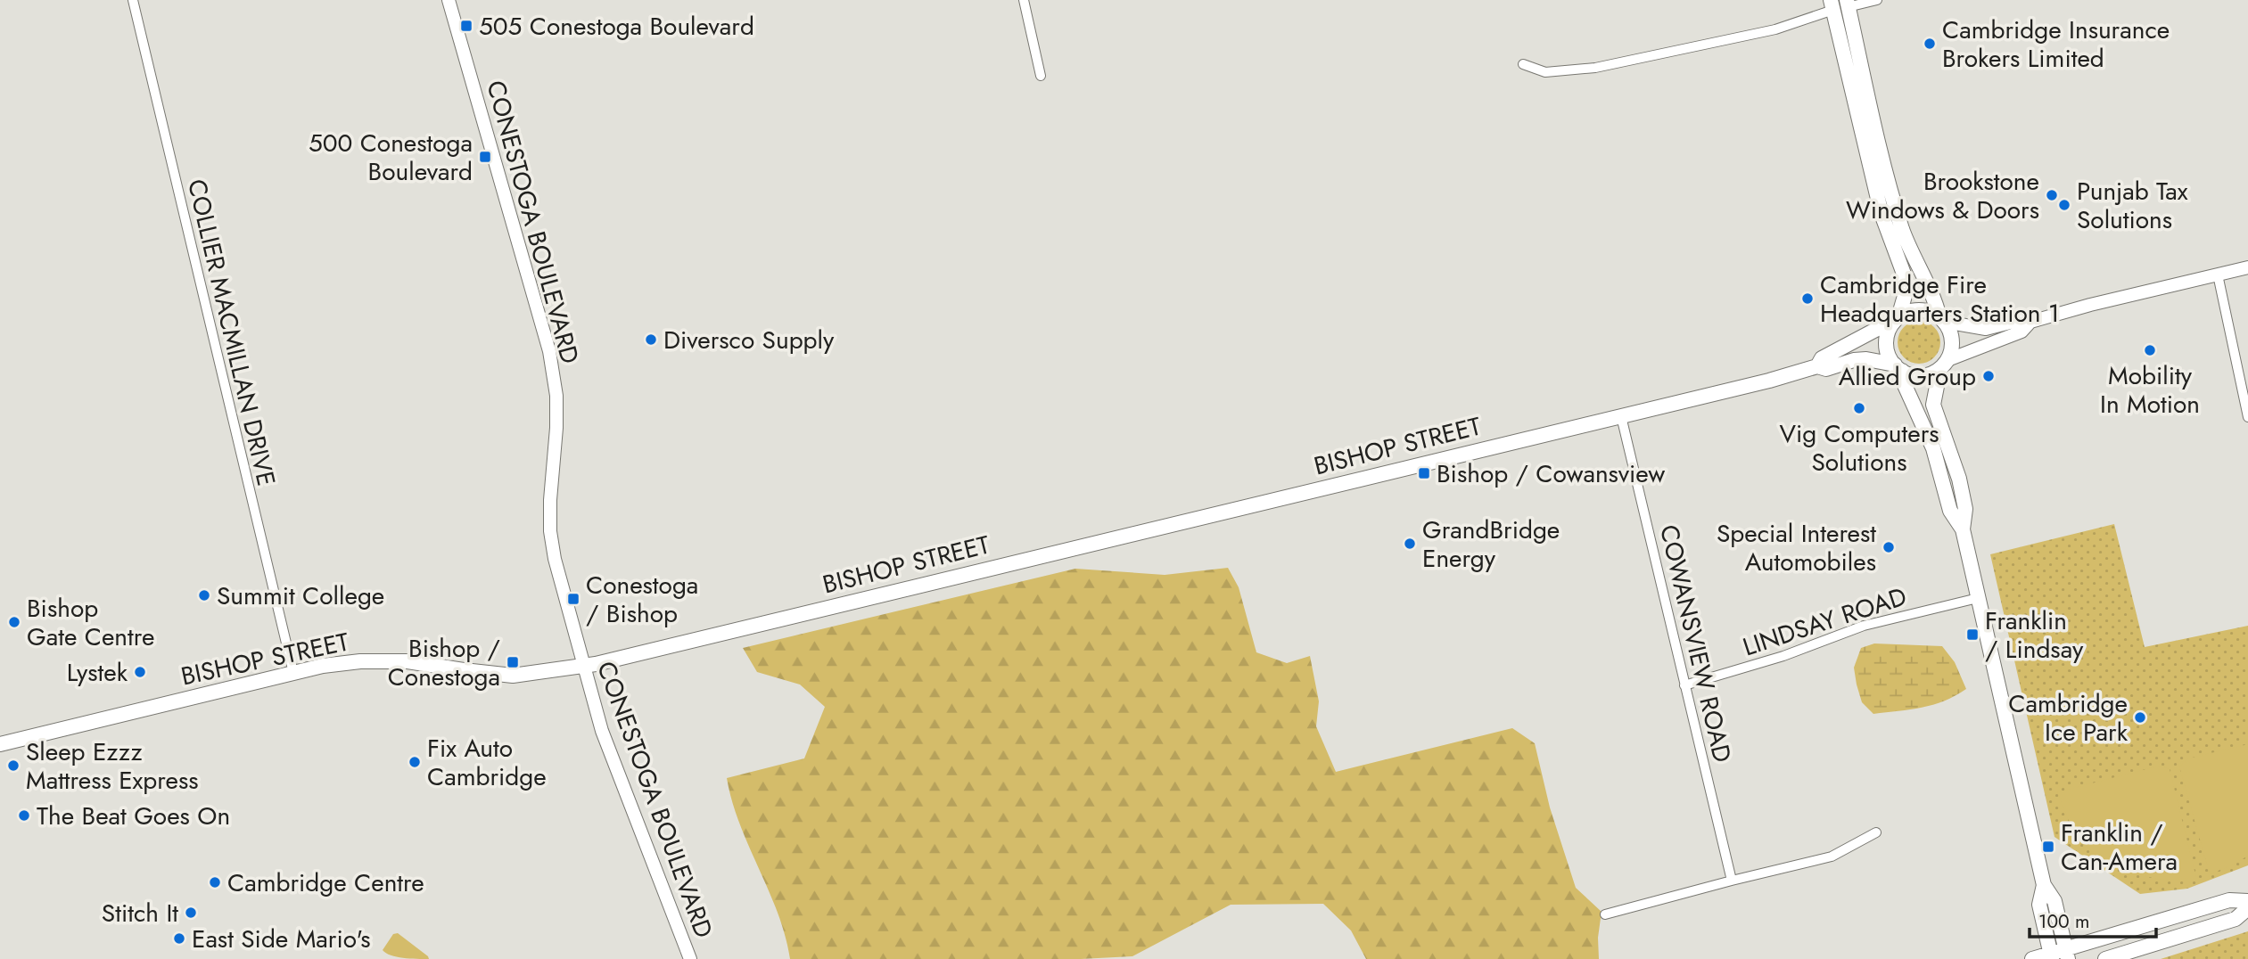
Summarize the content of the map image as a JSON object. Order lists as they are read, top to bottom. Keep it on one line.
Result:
{"streets":{"main road":["BISHOP STREET"],"street":["CONESTOGA BOULEVARD","COLLIER MACMILLAN DRIVE","LINDSAY ROAD","COWANSVIEW ROAD"]},"crossings":[["CONESTOGA BOULEVARD","BISHOP STREET"],["COLLIER MACMILLAN DRIVE","BISHOP STREET"],["BISHOP STREET","COWANSVIEW ROAD"],["LINDSAY ROAD","COWANSVIEW ROAD"]],"places":{"transit":["505 Conestoga Boulevard","500 Conestoga Boulevard","Bishop / Cowansview","Conestoga / Bishop","Franklin / Lindsay","Bishop / Conestoga","Franklin / Can-Amera"],"other":["Cambridge Insurance Brokers Limited","Brookstone Windows & Doors","Punjab Tax Solutions","Cambridge Fire Headquarters Station 1","Diversco Supply","Mobility In Motion","Allied Group","Vig Computers Solutions","GrandBridge Energy","Special Interest Automobiles","Summit College","Bishop Gate Centre","Lystek","Cambridge Ice Park","Fix Auto Cambridge","Sleep Ezzz Mattress Express","The Beat Goes On","Cambridge Centre","Stitch It","East Side Mario's"]},"scale_bar":"100 m"}
